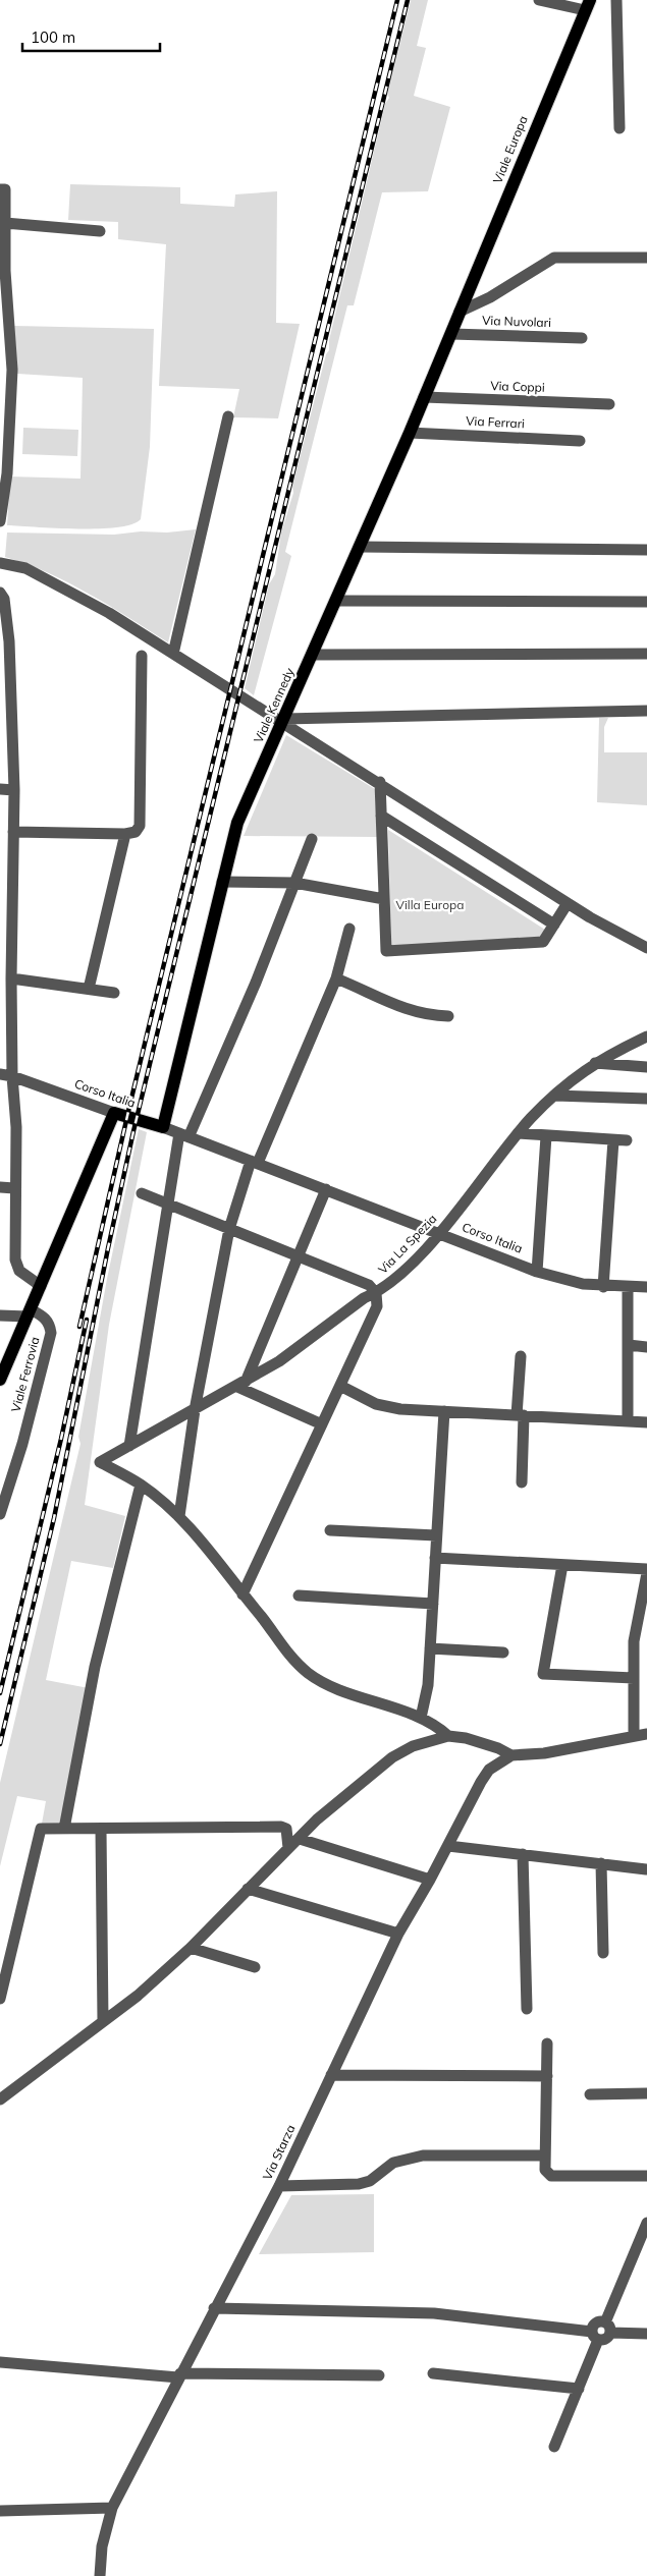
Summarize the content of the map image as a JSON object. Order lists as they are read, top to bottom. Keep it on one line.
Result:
{"streets":{"main road":["Viale Europa","Viale Kennedy","Corso Italia"],"street":["Via Nuvolari","Via Coppi","Via Ferrari","Via La Spezia","Viale Ferrovia","Via Starza"]},"crossings":[["Viale Europa","Viale Kennedy"],["Via Nuvolari","Viale Kennedy"],["Via Coppi","Viale Kennedy"],["Via Ferrari","Viale Kennedy"],["Viale Kennedy","Corso Italia"],["Corso Italia","Via La Spezia"]],"parks":["Villa Europa"],"scale_bar":"100 m"}
